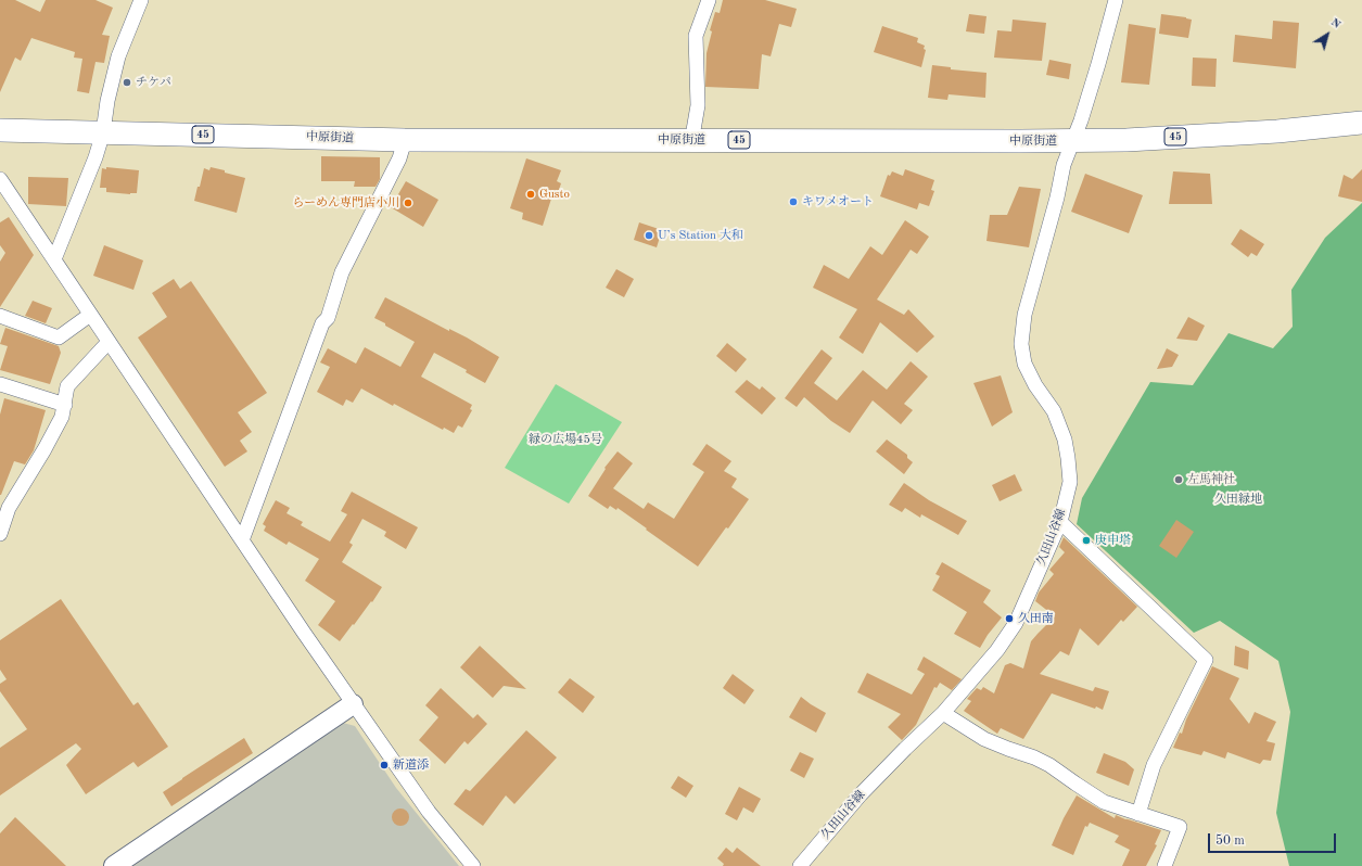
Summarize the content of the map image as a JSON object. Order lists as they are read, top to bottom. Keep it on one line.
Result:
{"streets":{"main road":["45","中原街道"],"street":["久田山谷線"]},"crossings":[["中原街道","久田山谷線"]],"parks":["緑の広場45号","久田緑地"],"places":["チケパ","Gusto","キワメオート","らーめん専門店小川","U’s Station 大和","左馬神社","庚申塔","久田南","新道添"],"scale_bar":"50 m","north":"top right"}
